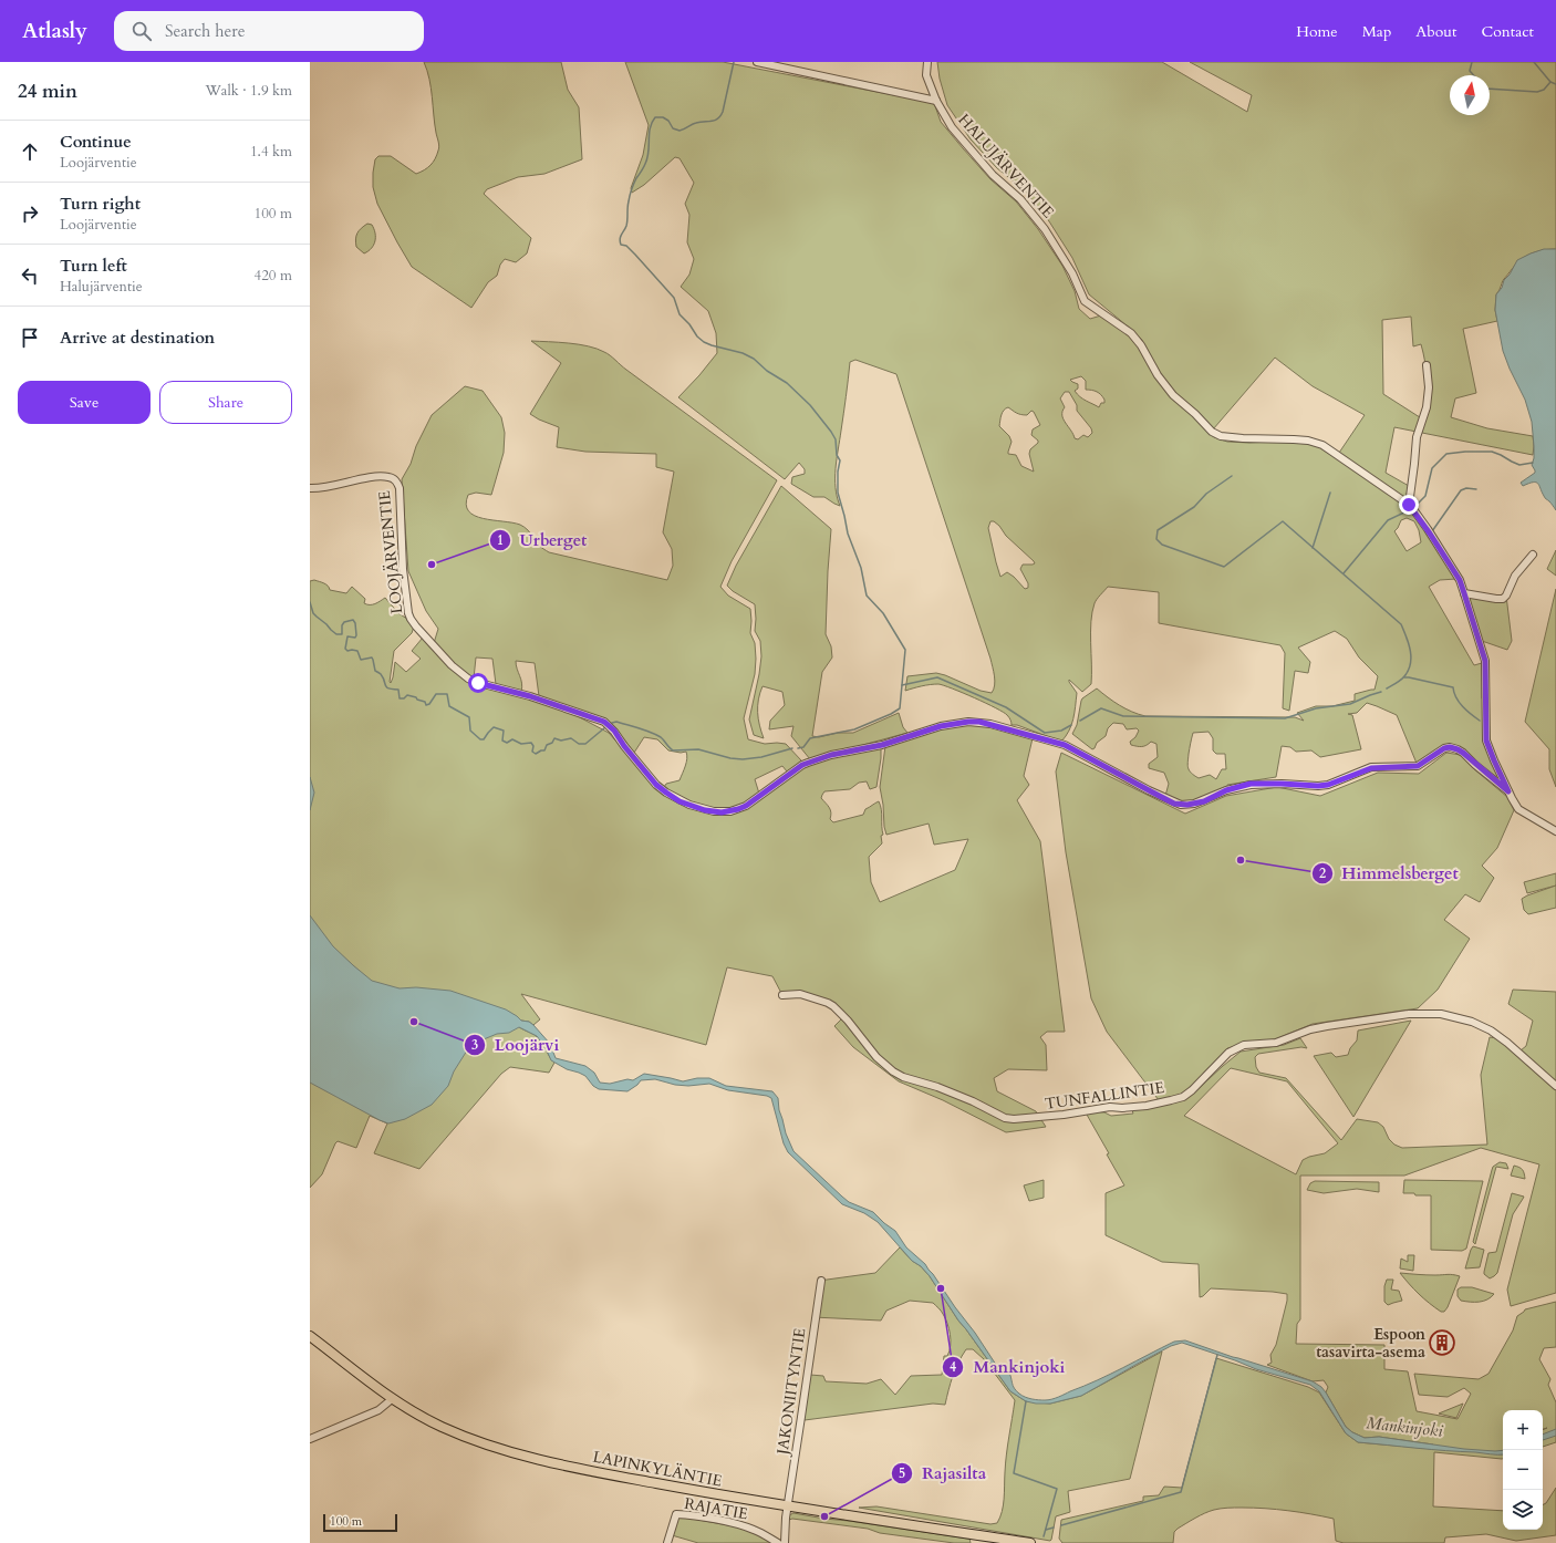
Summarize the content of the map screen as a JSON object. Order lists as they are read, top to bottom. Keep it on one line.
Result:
{"streets":{"main road":["LAPINKYLÄNTIE"],"street":["HALUJÄRVENTIE","LOOJÄRVENTIE","TUNFALLINTIE","JAKONIITYNTIE","RAJATIE"]},"crossings":[["HALUJÄRVENTIE","LOOJÄRVENTIE"],["JAKONIITYNTIE","LAPINKYLÄNTIE"]],"water":["Mankinjoki"],"places":{"other":["Urberget","Himmelsberget","Loojärvi","Mankinjoki","Rajasilta"],"building":["Espoon tasavirta-asema"]},"scale_bar":"100 m","north":"top","page":{"header":"Atlasly","search":"Search here","nav":["Home","Map","About","Contact"],"heading":["24 min","Walk · 1.9 km"],"list":[["Continue","Loojärventie","1.4 km"],["Turn right","Loojärventie","100 m"],["Turn left","Halujärventie","420 m"],"Arrive at destination"],"buttons":["Save","Share"],"map_buttons":["+","−"],"scale":"100 m"}}
